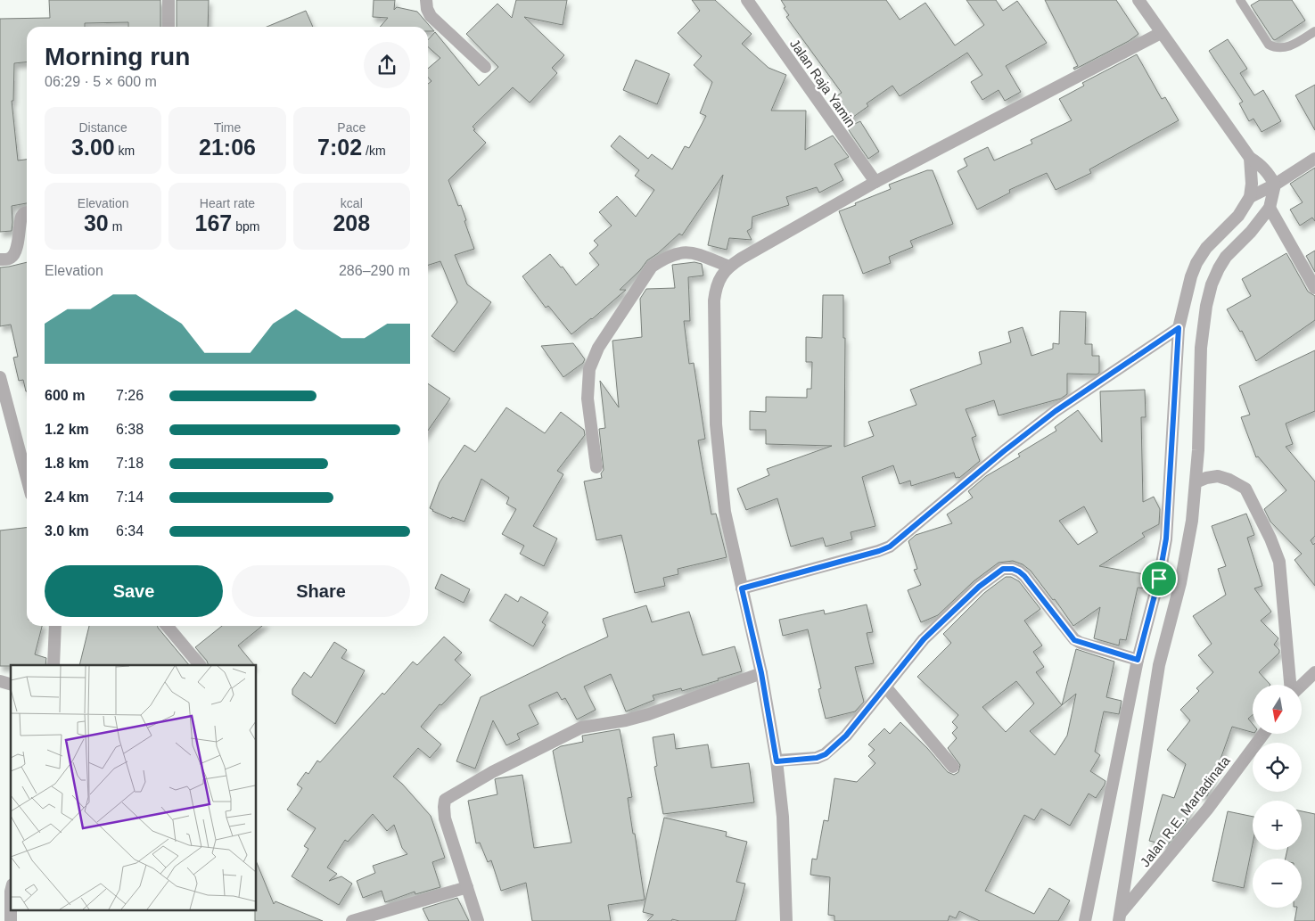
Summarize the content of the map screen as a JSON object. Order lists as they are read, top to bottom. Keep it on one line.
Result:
{"streets":{"street":["Jalan Raja Yamin","Jalan R.E. Martadinata"]},"north":"bottom","page":{"heading":["Morning run","06:29 · 5 × 600 m"],"stats":[["Distance","3.00 km"],["Time","21:06"],["Pace","7:02 /km"],["Elevation","30 m"],["Heart rate","167 bpm"],["kcal","208"]],"chart":["Elevation","286–290 m"],"list":[{"name":"600 m","note":"7:26"},{"name":"1.2 km","note":"6:38"},{"name":"1.8 km","note":"7:18"},{"name":"2.4 km","note":"7:14"},{"name":"3.0 km","note":"6:34"}],"buttons":["Save","Share"],"map_buttons":["+","−"]}}
